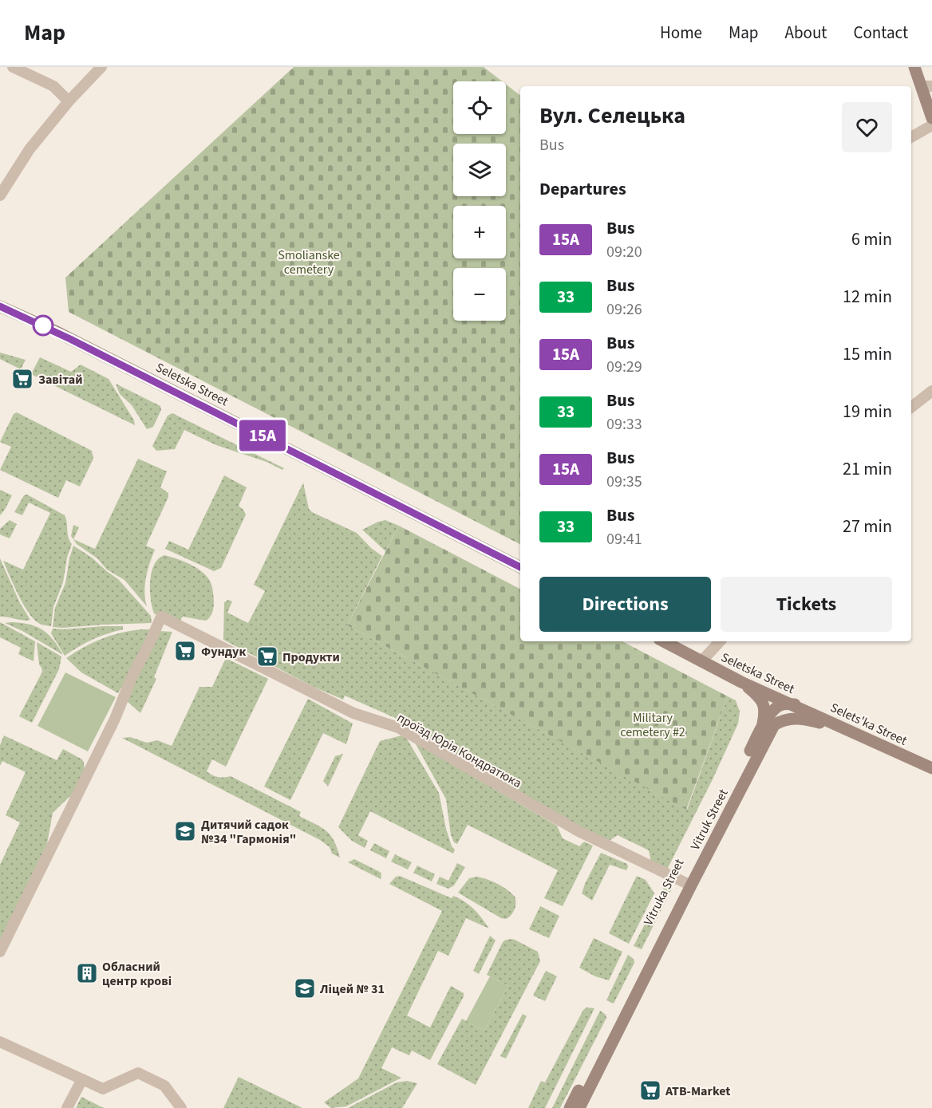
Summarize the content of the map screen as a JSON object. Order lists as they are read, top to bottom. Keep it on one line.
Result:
{"streets":{"main road":["Seletska Street","Selets'ka Street","Vitruka Street"],"street":["проїзд Юрія Кондратюка"]},"crossings":[["Seletska Street","Selets'ka Street"],["Seletska Street","Vitruka Street"],["Selets'ka Street","Vitruka Street"],["проїзд Юрія Кондратюка","Vitruka Street"]],"parks":["Smolianske cemetery","Military cemetery #2"],"places":{"supermarket":["Завітай","Фундук","Продукти","ATB-Market"],"school or university":["Дитячий садок №34 \"Гармонія\"","Ліцей № 31"],"building":["Обласний центр крові"]},"lines":["bus line 15A"],"page":{"header":"Map","nav":["Home","Map","About","Contact"],"on_map":"15A","map_buttons":["+","−"],"heading":[["Вул. Селецька","Bus"],"Departures"],"list":[{"mark":"15A","name":"Bus","note":"09:20","value":"6 min"},{"mark":"33","name":"Bus","note":"09:26","value":"12 min"},{"mark":"15A","name":"Bus","note":"09:29","value":"15 min"},{"mark":"33","name":"Bus","note":"09:33","value":"19 min"},{"mark":"15A","name":"Bus","note":"09:35","value":"21 min"},{"mark":"33","name":"Bus","note":"09:41","value":"27 min"}],"buttons":["Directions","Tickets"]}}
